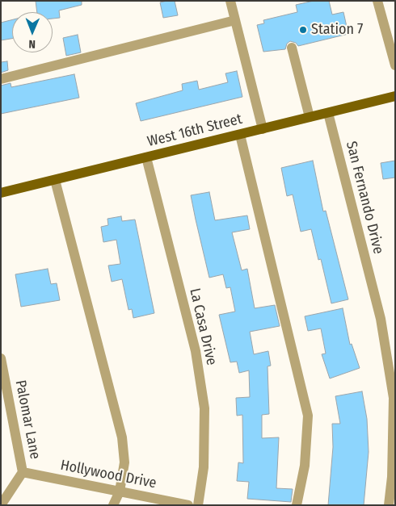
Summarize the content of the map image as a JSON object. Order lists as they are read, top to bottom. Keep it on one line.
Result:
{"streets":{"main road":["West 16th Street"],"street":["San Fernando Drive","La Casa Drive","Palomar Lane","Hollywood Drive"]},"crossings":[["West 16th Street","San Fernando Drive"],["West 16th Street","La Casa Drive"],["Palomar Lane","Hollywood Drive"]],"places":["Station 7"],"north":"bottom"}
